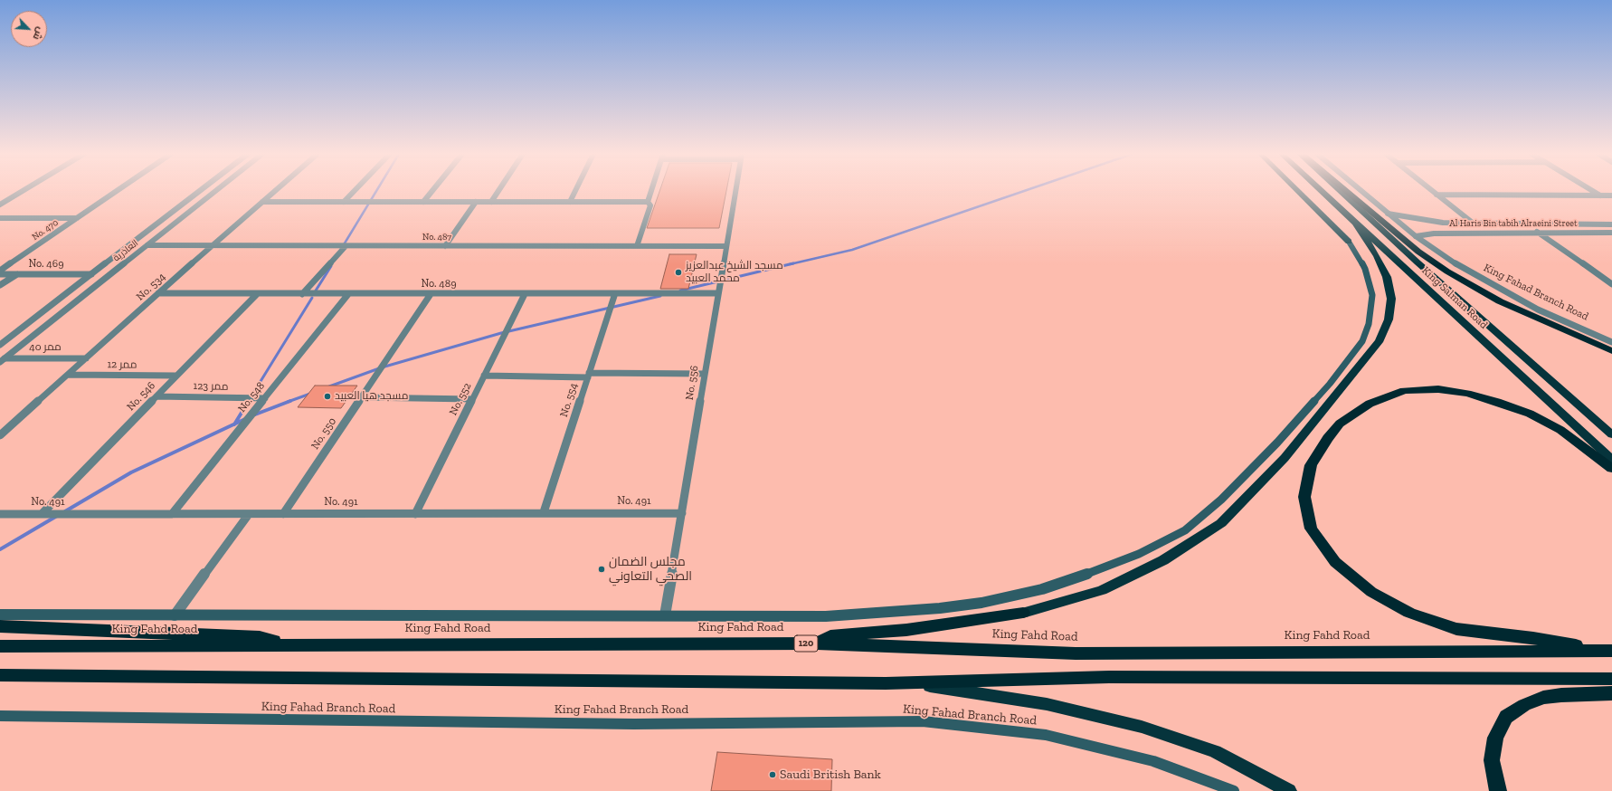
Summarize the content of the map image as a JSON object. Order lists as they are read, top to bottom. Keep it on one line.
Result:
{"streets":{"highway":["King Salman Road","King Fahd Road","120"],"main road":["King Fahad Branch Road"],"street":["Al Haris Bin tabih Alraeini Street","No. 470","No. 487","العاذرية","No. 469","No. 489","No. 534","ممر 40","ممر 12","No. 556","ممر 123","No. 546","No. 548","No. 552","No. 554","No. 550","No. 491"]},"crossings":[["Al Haris Bin tabih Alraeini Street","King Fahad Branch Road"],["No. 487","العاذرية"],["No. 487","No. 534"],["No. 487","No. 556"],["العاذرية","No. 469"],["العاذرية","ممر 40"],["No. 489","No. 534"],["No. 489","No. 556"],["No. 489","No. 546"],["No. 489","No. 548"],["No. 489","No. 552"],["No. 489","No. 554"],["No. 489","No. 550"],["No. 534","ممر 40"],["No. 534","ممر 12"],["ممر 12","No. 546"],["No. 556","No. 491"],["ممر 123","No. 546"],["ممر 123","No. 548"],["No. 546","No. 491"],["No. 548","No. 491"],["No. 552","No. 491"],["No. 554","No. 491"],["No. 550","No. 491"]],"places":["مسجد الشيخ عبدالعزيز محمد العبيد","مسجد هيا العبيد","مجلس الضمان الصحي التعاوني","Saudi British Bank"],"north":"bottom right"}
